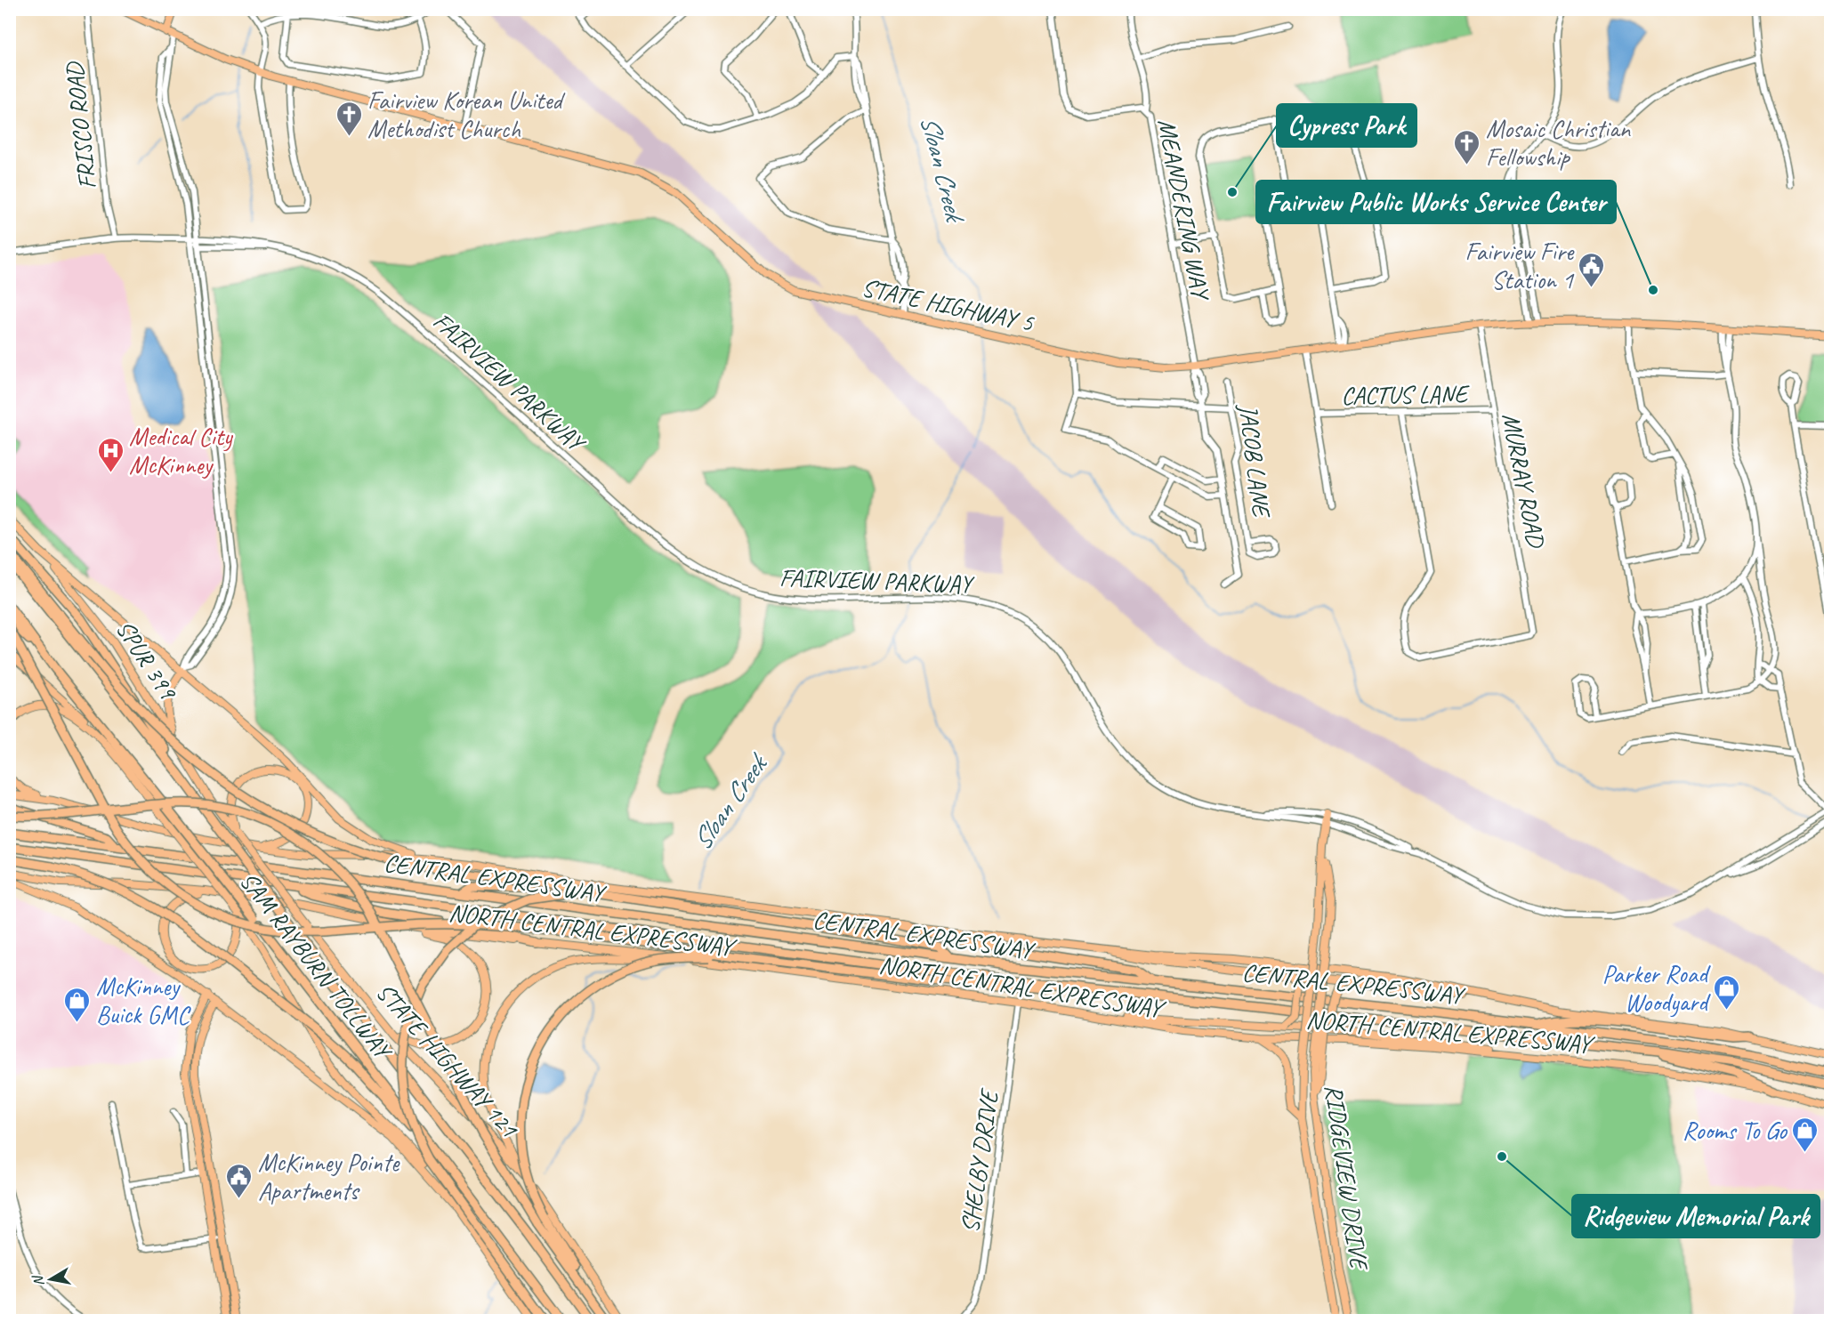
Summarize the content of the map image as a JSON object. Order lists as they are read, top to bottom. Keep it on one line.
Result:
{"streets":{"highway":["CENTRAL EXPRESSWAY","SAM RAYBURN TOLLWAY"],"main road":["STATE HIGHWAY 5","SPUR 399","NORTH CENTRAL EXPRESSWAY","STATE HIGHWAY 121","RIDGEVIEW DRIVE"],"street":["FRISCO ROAD","MEANDERING WAY","FAIRVIEW PARKWAY","CACTUS LANE","JACOB LANE","MURRAY ROAD","SHELBY DRIVE"]},"crossings":[["FRISCO ROAD","FAIRVIEW PARKWAY"],["MEANDERING WAY","STATE HIGHWAY 5"],["STATE HIGHWAY 5","MURRAY ROAD"],["FAIRVIEW PARKWAY","RIDGEVIEW DRIVE"],["CACTUS LANE","MURRAY ROAD"],["SPUR 399","STATE HIGHWAY 121"],["NORTH CENTRAL EXPRESSWAY","SHELBY DRIVE"]],"water":["Sloan Creek"],"places":{"church":["Fairview Korean United Methodist Church","Mosaic Christian Fellowship"],"other":["Cypress Park","Fairview Public Works Service Center","Ridgeview Memorial Park"],"public building":["Fairview Fire Station 1","McKinney Pointe Apartments"],"hospital":["Medical City McKinney"],"shop":["Parker Road Woodyard","McKinney Buick GMC","Rooms To Go"]},"north":"left"}
